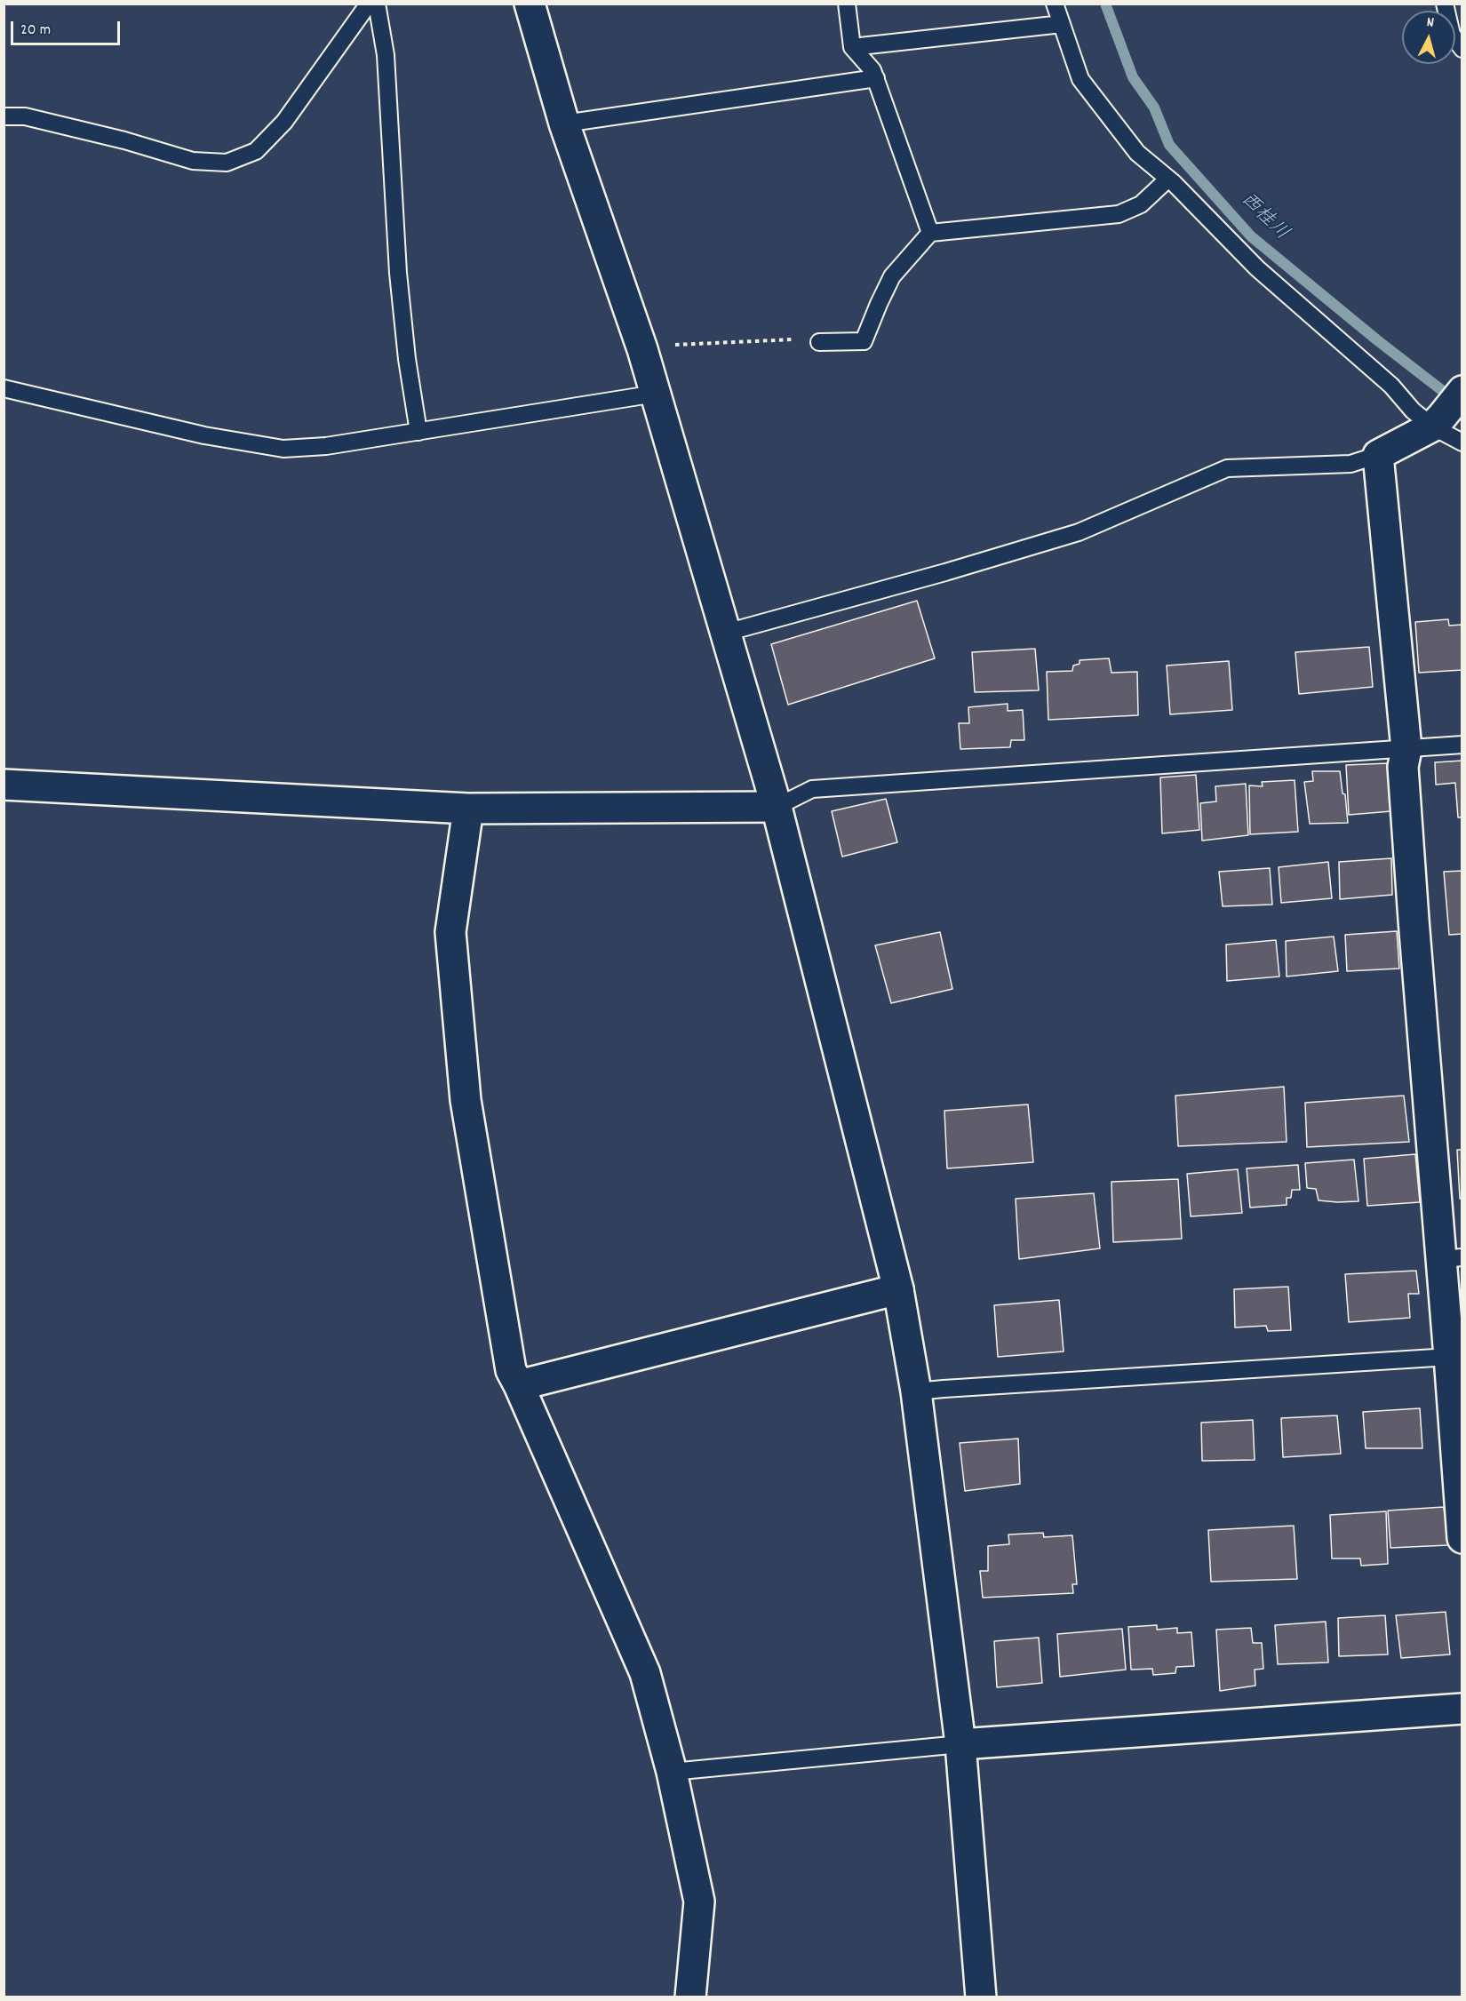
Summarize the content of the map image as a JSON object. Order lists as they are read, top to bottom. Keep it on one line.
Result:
{"water":["西桂川"],"scale_bar":"20 m","north":"top"}
